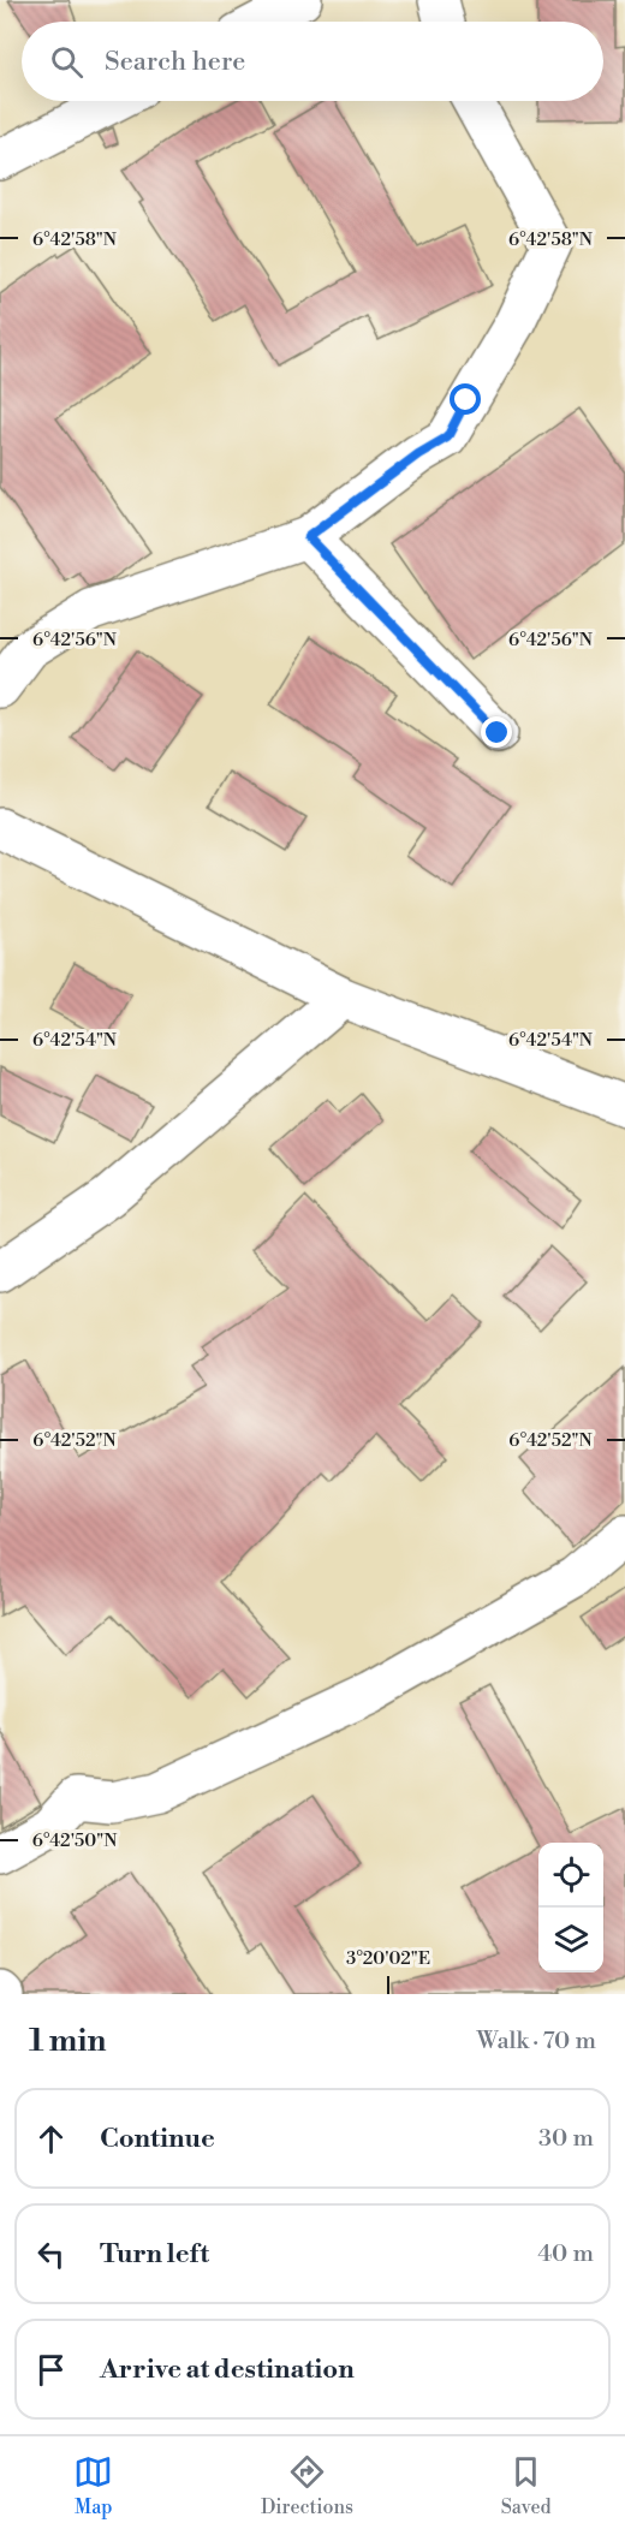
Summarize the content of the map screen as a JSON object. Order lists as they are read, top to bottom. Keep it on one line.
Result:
{"page":{"search":"Search here","heading":["1 min","Walk · 70 m"],"list":[["Continue","30 m"],["Turn left","40 m"],"Arrive at destination"],"nav":["Map","Directions","Saved"]},"coordinates":["6°42'58\"N","6°42'56\"N","6°42'54\"N","6°42'52\"N","6°42'50\"N","3°20'02\"E"]}
